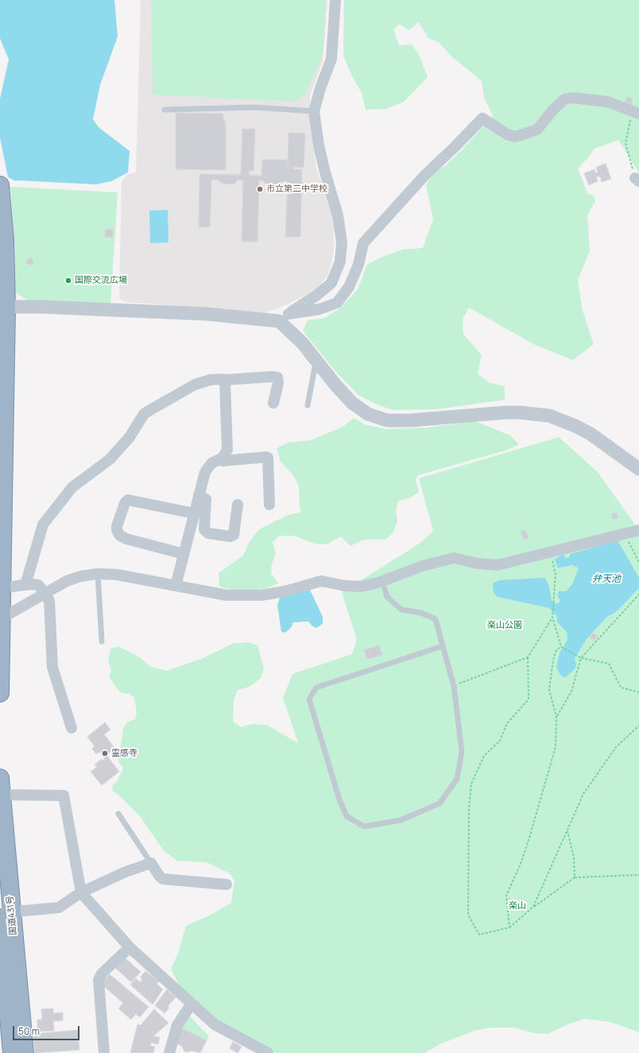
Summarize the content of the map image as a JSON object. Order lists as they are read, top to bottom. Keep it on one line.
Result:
{"streets":{"highway":["国道431号"]},"water":["弁天池"],"parks":["楽山公園","楽山"],"places":["市立第二中学校","国際交流広場","霊感寺"],"scale_bar":"50 m"}
